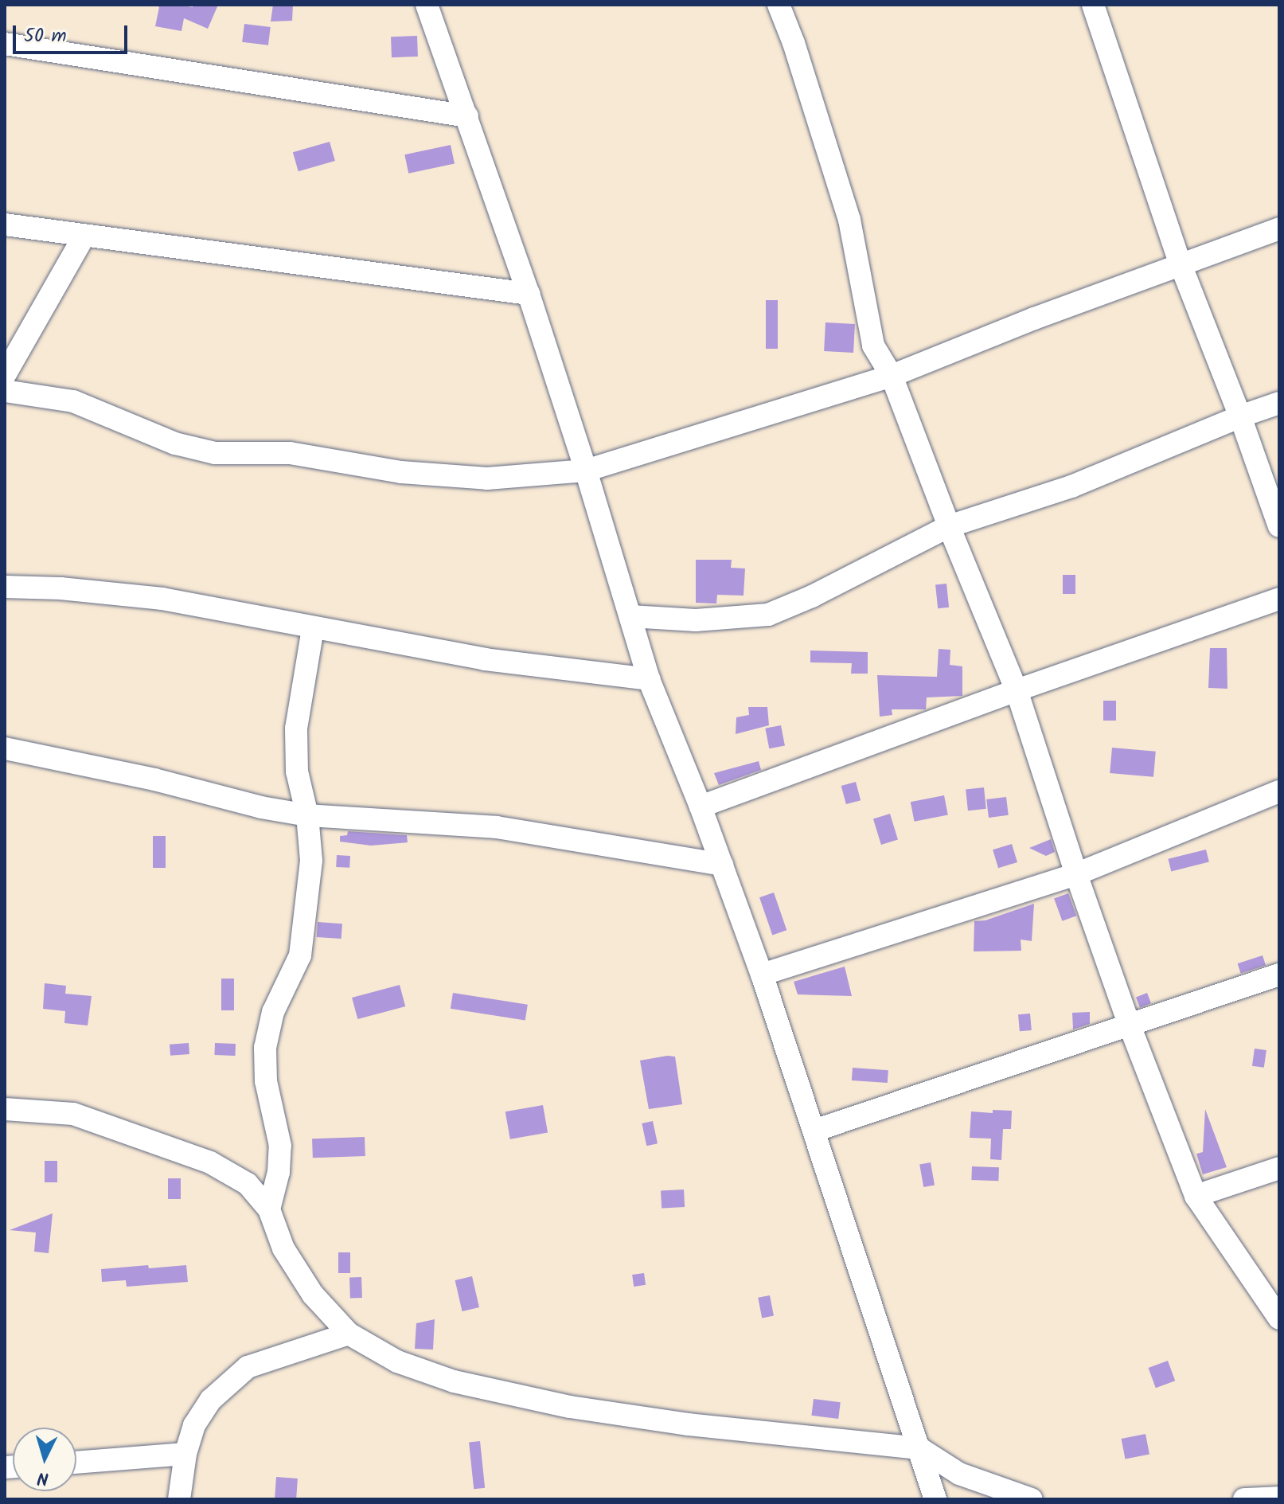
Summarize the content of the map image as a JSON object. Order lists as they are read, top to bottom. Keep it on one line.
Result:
{"scale_bar":"50 m","north":"bottom"}
